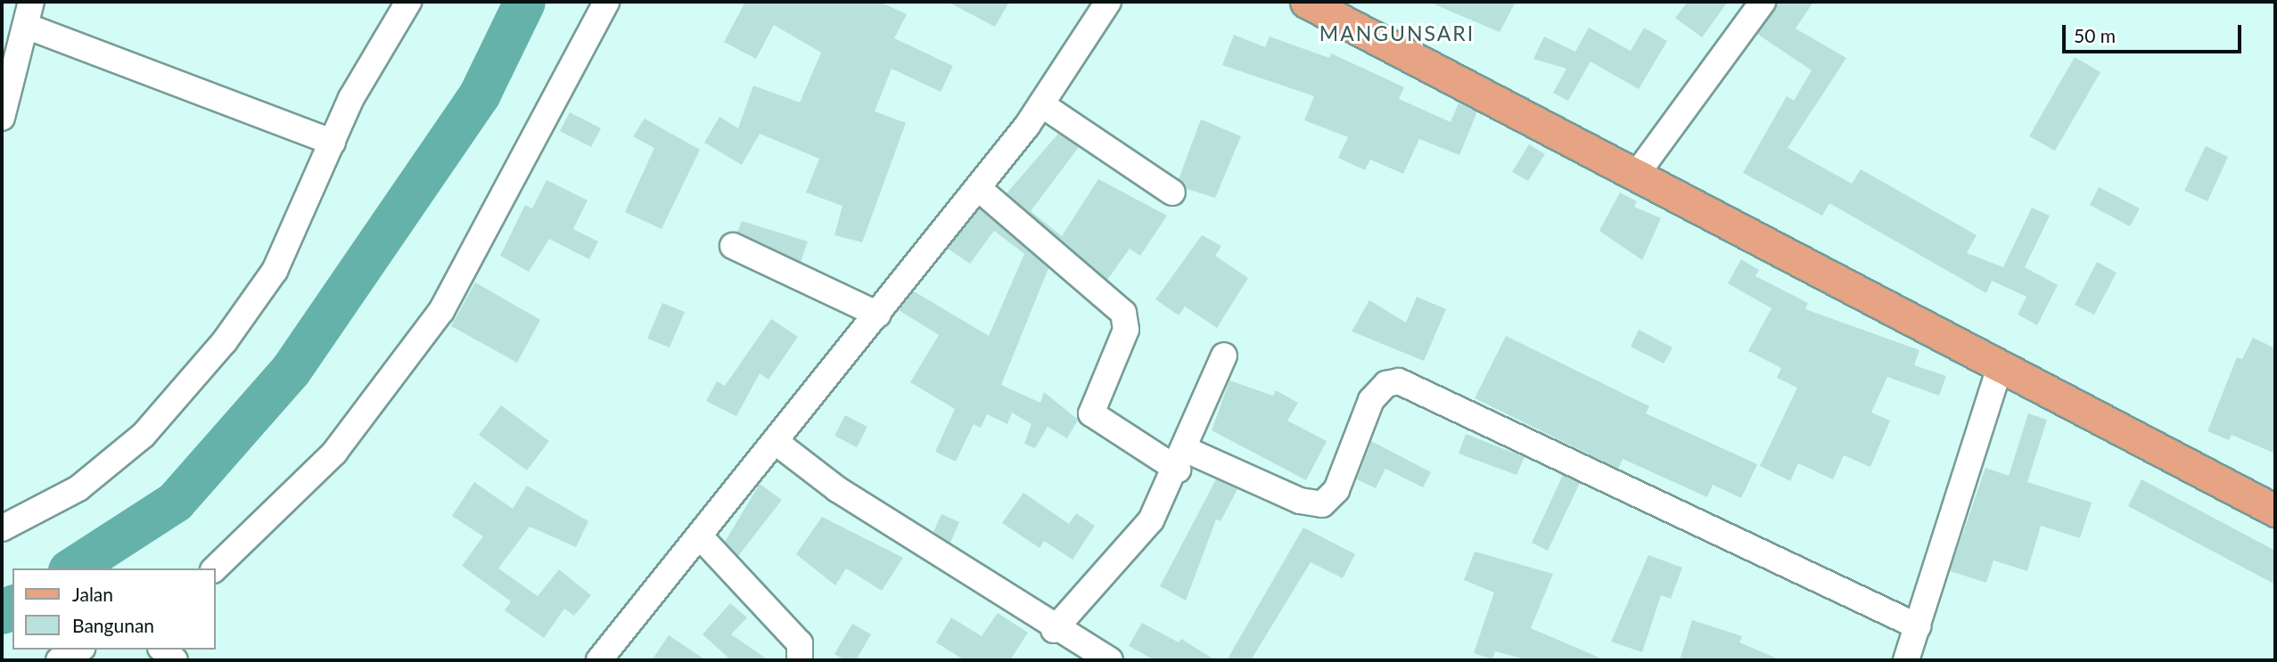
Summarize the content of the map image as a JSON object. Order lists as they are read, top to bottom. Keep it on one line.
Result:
{"districts":["MANGUNSARI"],"legend":["Jalan","Bangunan"],"scale_bar":"50 m"}
